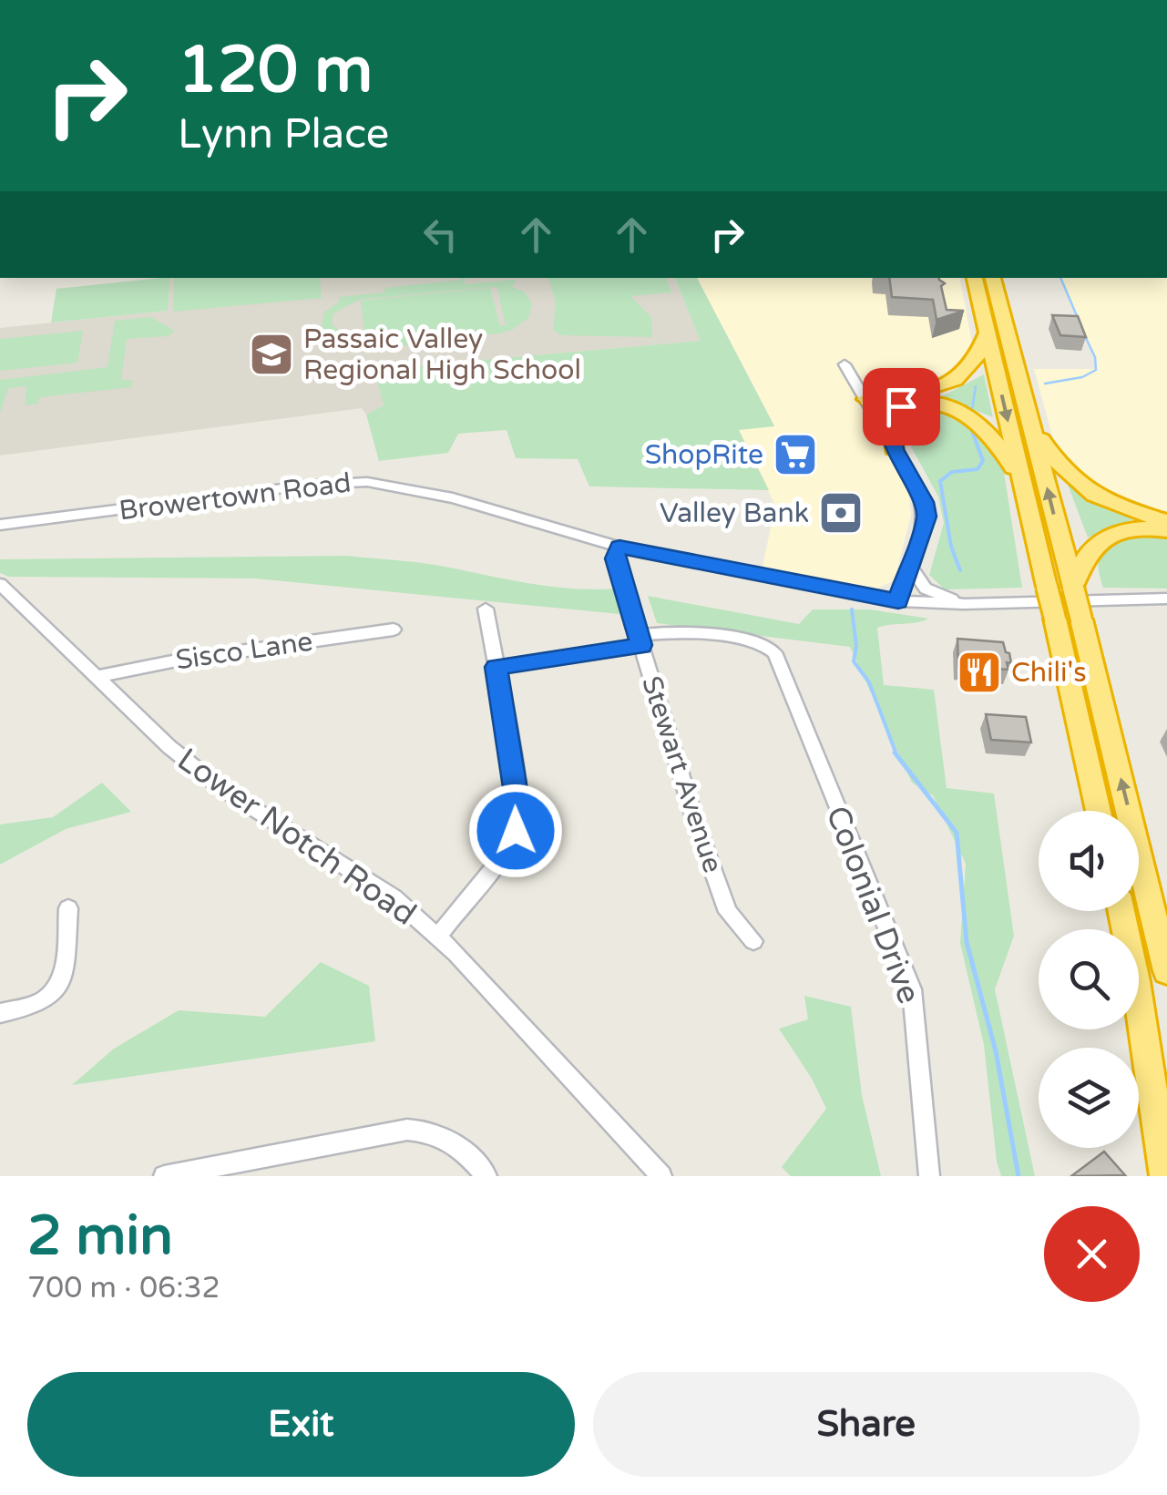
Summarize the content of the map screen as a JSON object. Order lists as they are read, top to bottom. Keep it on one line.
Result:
{"streets":{"street":["Browertown Road","Sisco Lane","Stewart Avenue","Lower Notch Road","Colonial Drive"]},"crossings":[["Browertown Road","Stewart Avenue"],["Sisco Lane","Lower Notch Road"],["Stewart Avenue","Colonial Drive"]],"places":{"school or university":["Passaic Valley Regional High School"],"supermarket":["ShopRite"],"bank":["Valley Bank"],"restaurant":["Chili's"]},"page":{"turn":["120 m","Lynn Place"],"heading":["2 min","700 m · 06:32"],"buttons":["Exit","Share"]}}
